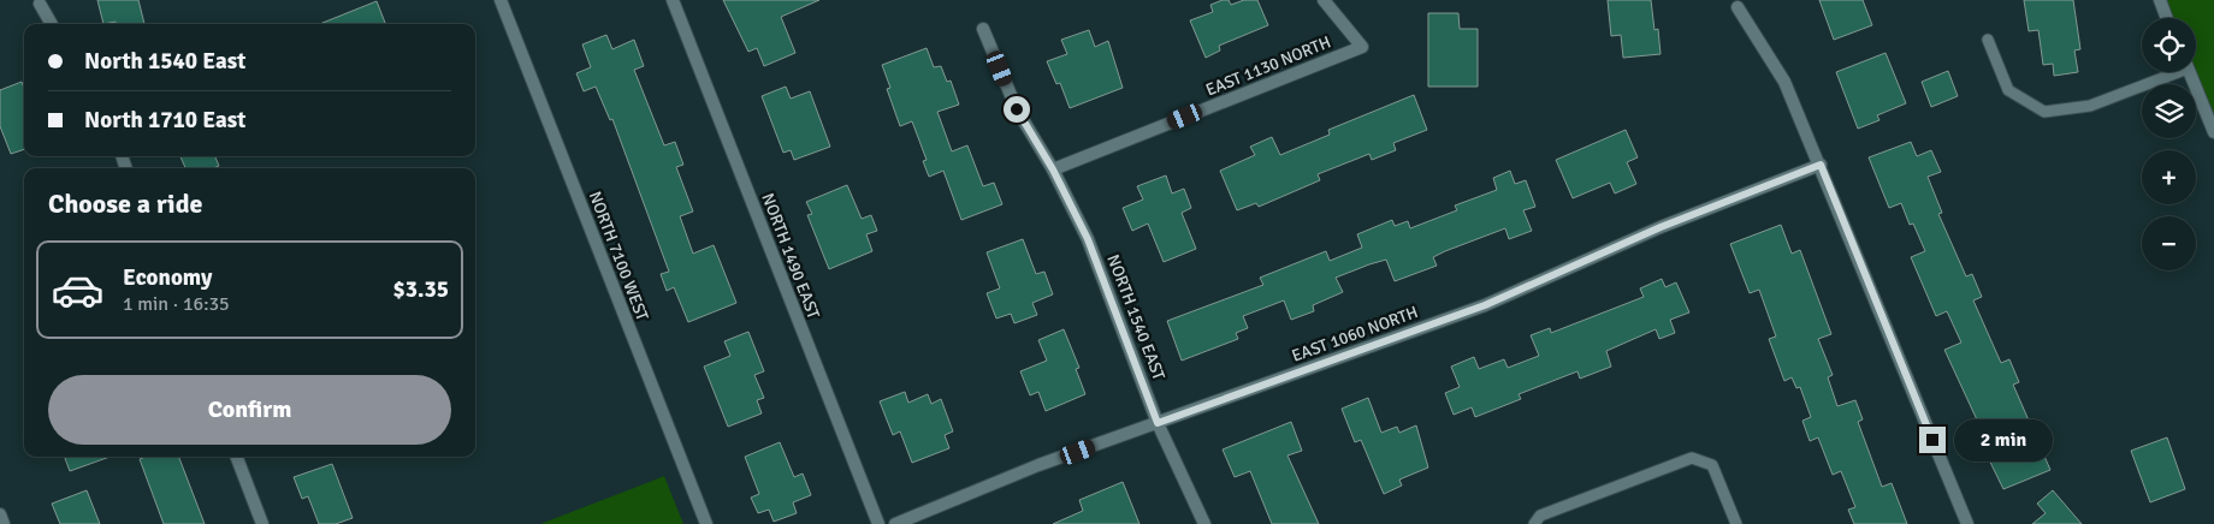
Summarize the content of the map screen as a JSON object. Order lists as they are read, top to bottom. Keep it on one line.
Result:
{"streets":{"street":["EAST 1130 NORTH","NORTH 7100 WEST","NORTH 1490 EAST","NORTH 1540 EAST","EAST 1060 NORTH"]},"crossings":[["EAST 1130 NORTH","NORTH 1540 EAST"],["NORTH 1540 EAST","EAST 1060 NORTH"]],"page":{"map_buttons":["+","−"],"banner":["North 1540 East","North 1710 East"],"heading":"Choose a ride","list":[{"name":"Economy","note":"1 min · 16:35","value":"$3.35"}],"buttons":"Confirm","bubble":"2 min"}}
